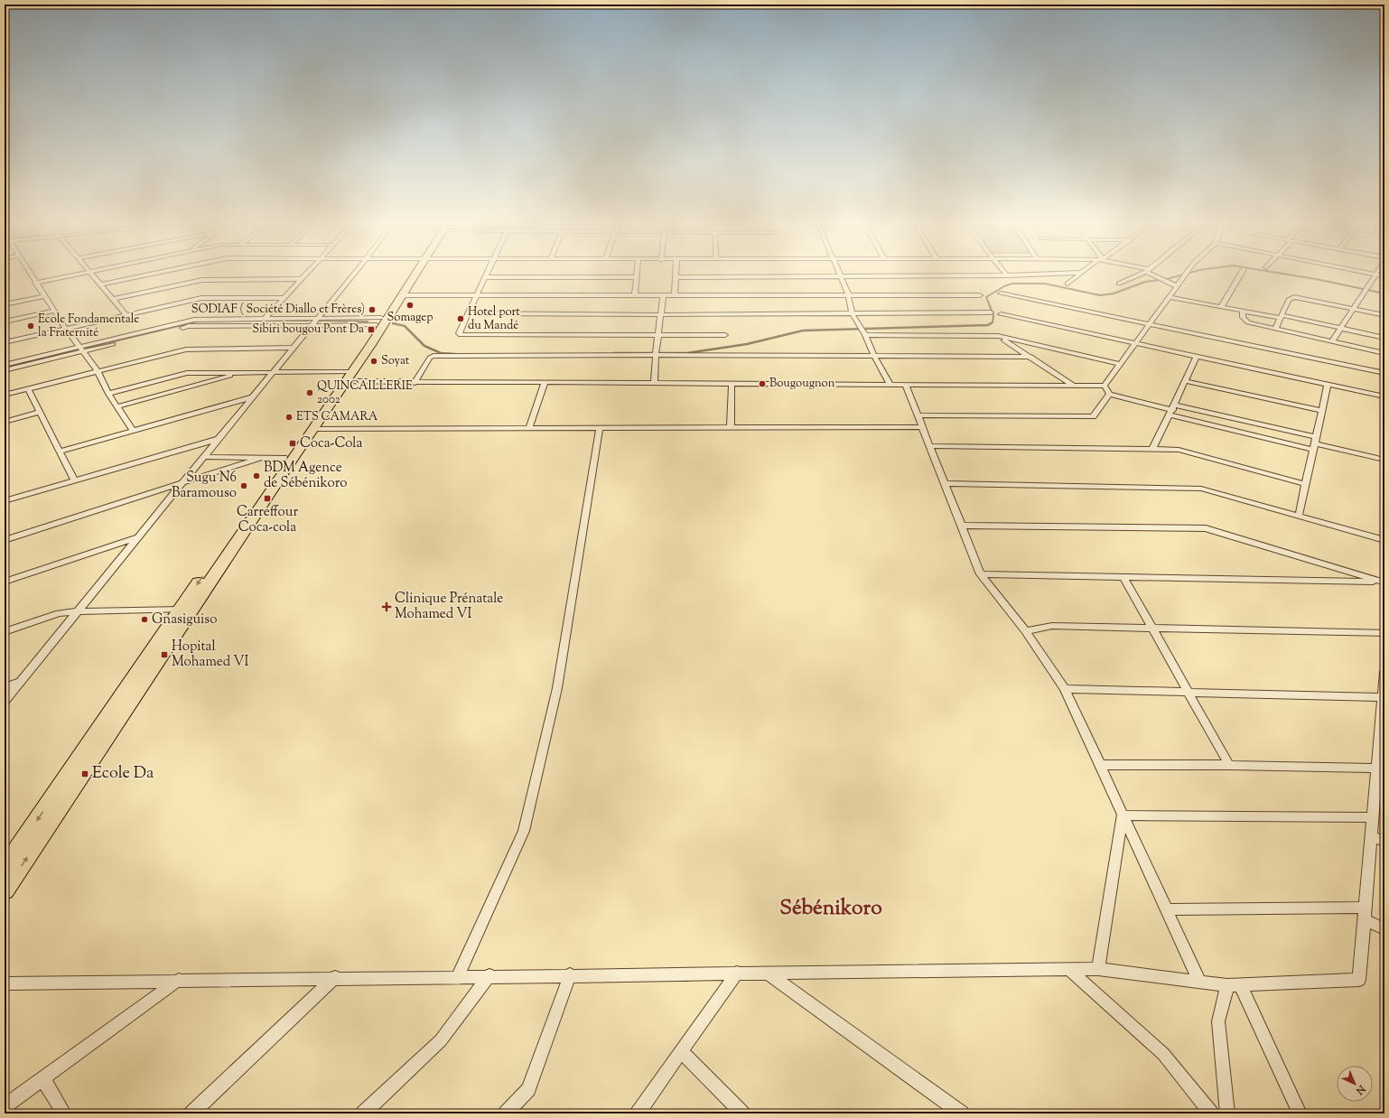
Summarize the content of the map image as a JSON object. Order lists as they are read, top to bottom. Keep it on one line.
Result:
{"districts":["Sébénikoro"],"places":{"other":["Somagep","SODIAF ( Société Diallo et Frères)","Hotel port du Mandé","Ecole Fondamentale la Fraternité","Soyat","Bougougnon","QUINCAILLERIE 2002","ETS CAMARA","BDM Agence de Sébénikoro","Sugu N6 Baramouso","Gnasiguiso"],"transit":["Sibiri bougou Pont Da","Coca-Cola","Carreffour Coca-cola","Hopital Mohamed VI","Ecole Da"],"health":["Clinique Prénatale Mohamed VI"]},"north":"bottom right"}
